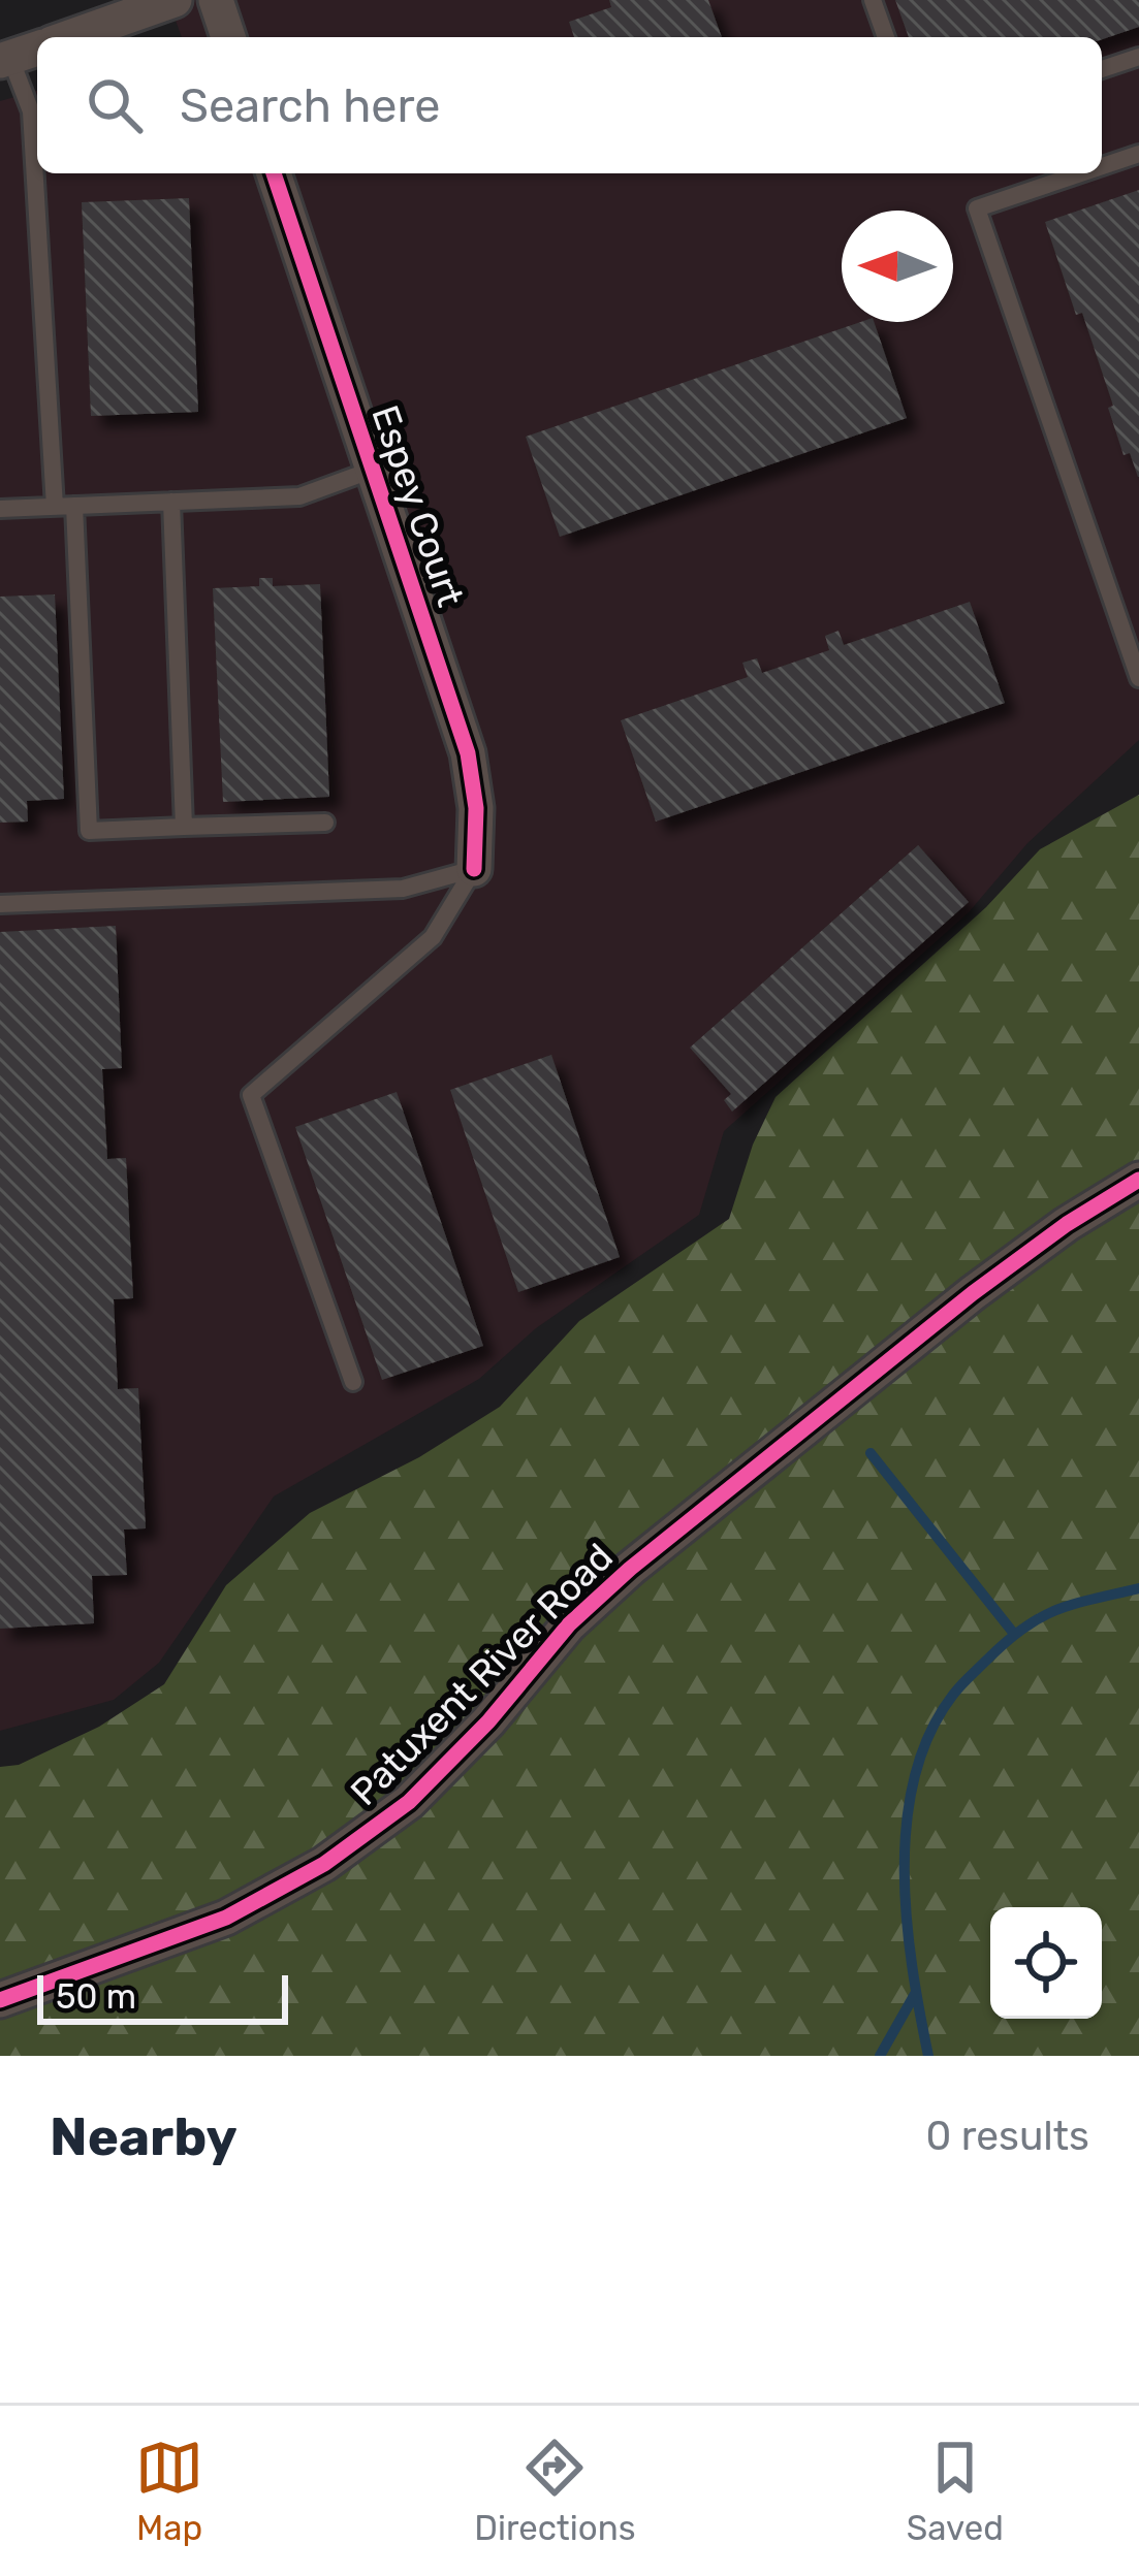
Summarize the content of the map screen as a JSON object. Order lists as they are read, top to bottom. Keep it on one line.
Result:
{"streets":{"street":["Espey Court","Patuxent River Road"]},"scale_bar":"50 m","north":"left","page":{"search":"Search here","scale":"50 m","heading":["Nearby","0 results"],"nav":["Map","Directions","Saved"]}}
